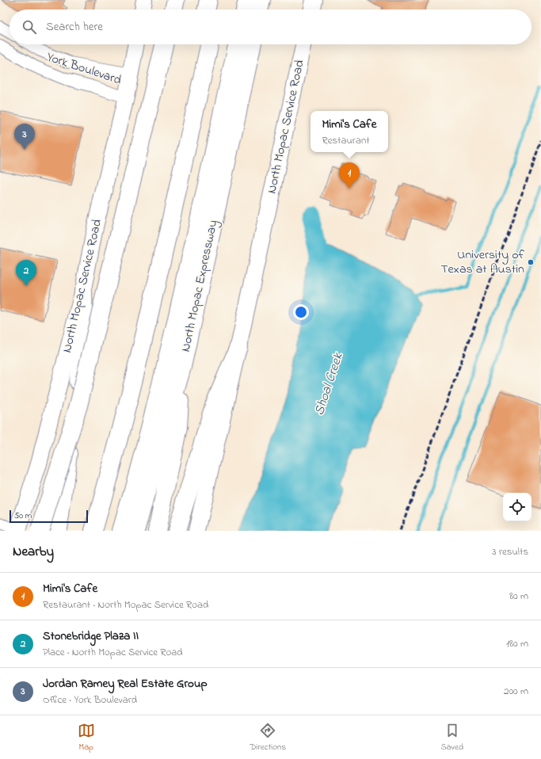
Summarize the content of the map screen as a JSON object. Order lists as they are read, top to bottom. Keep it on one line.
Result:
{"streets":{"highway":["North Mopac Expressway"],"main road":["North Mopac Service Road"],"street":["York Boulevard"]},"crossings":[["York Boulevard","North Mopac Service Road"]],"water":["Shoal Creek"],"places":["University of Texas at Austin"],"scale_bar":"50 m","page":{"search":"Search here","popup":["Mimi's Cafe","Restaurant"],"pins":["3","1","2"],"scale":"50 m","heading":["Nearby","3 results"],"list":[{"mark":"1","name":"Mimi's Cafe","note":"Restaurant · North Mopac Service Road","value":"80 m"},{"mark":"2","name":"Stonebridge Plaza II","note":"Place · North Mopac Service Road","value":"180 m"},{"mark":"3","name":"Jordan Ramey Real Estate Group","note":"Office · York Boulevard","value":"200 m"}],"nav":["Map","Directions","Saved"]}}
